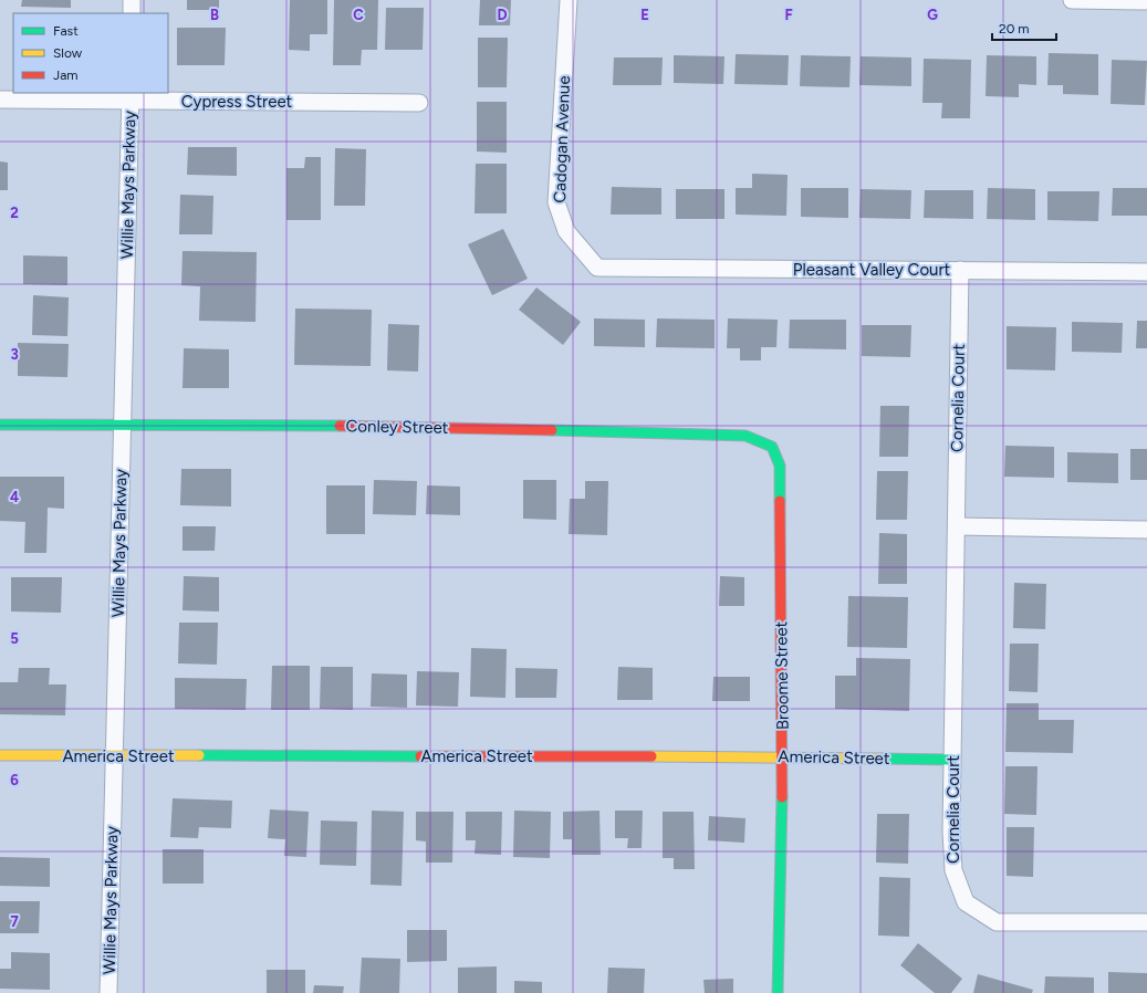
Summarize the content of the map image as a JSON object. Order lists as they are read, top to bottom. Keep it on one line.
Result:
{"streets":{"street":["Cypress Street","Cadogan Avenue","Willie Mays Parkway","Pleasant Valley Court","Cornelia Court","Conley Street","Broome Street","America Street"]},"crossings":[["Cypress Street","Willie Mays Parkway"],["Cadogan Avenue","Pleasant Valley Court"],["Willie Mays Parkway","Conley Street"],["Willie Mays Parkway","America Street"],["Pleasant Valley Court","Cornelia Court"],["Cornelia Court","America Street"],["Conley Street","Broome Street"],["Broome Street","America Street"]],"legend":["Fast","Slow","Jam"],"scale_bar":"20 m","grid":{"columns":["B","C","D","E","F","G"],"rows":["2","3","4","5","6","7"]}}
